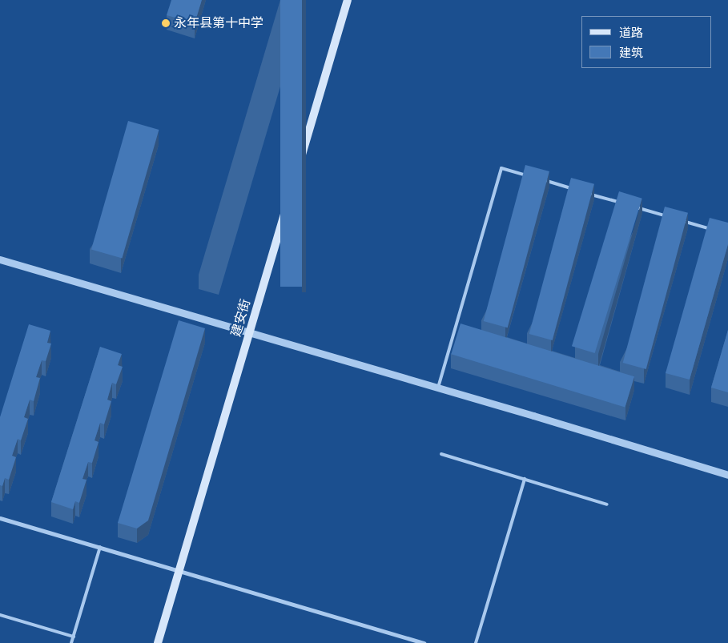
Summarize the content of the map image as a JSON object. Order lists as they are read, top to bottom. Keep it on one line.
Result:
{"streets":{"main road":["建安街"]},"places":["永年县第十中学"],"legend":["道路","建筑"]}
